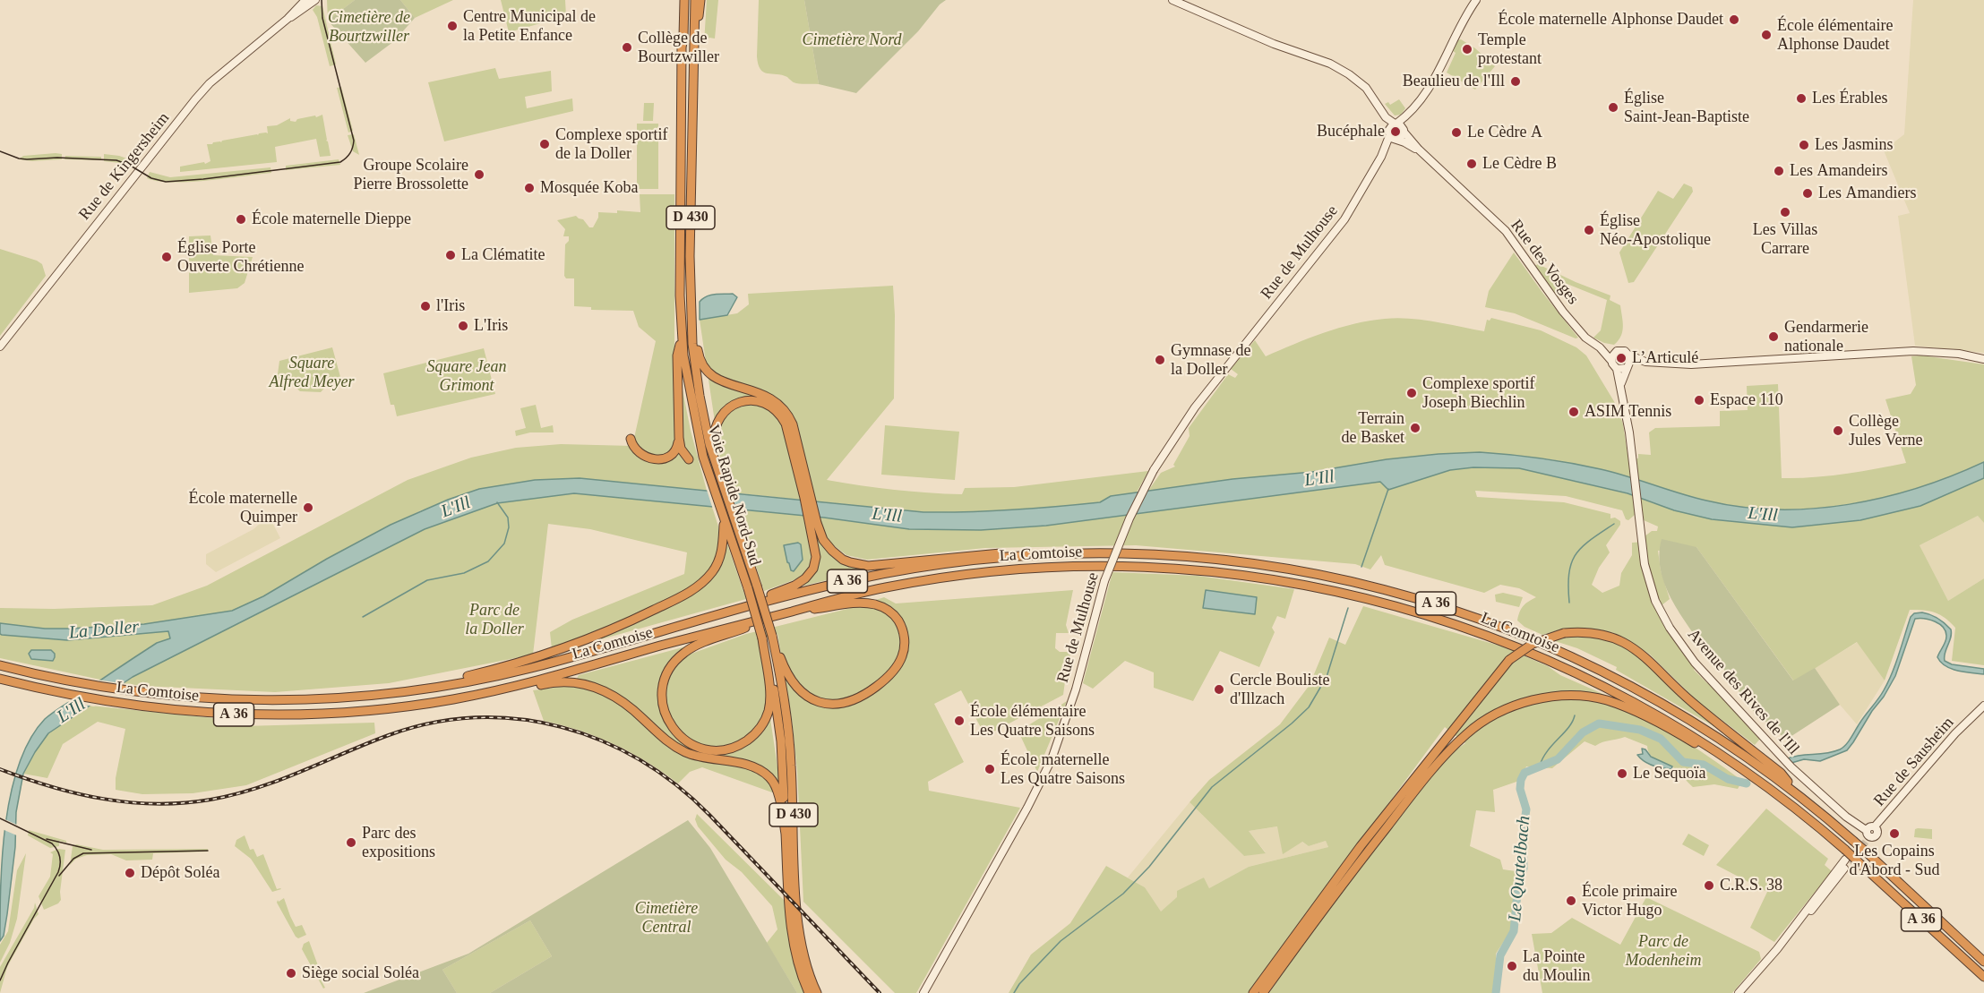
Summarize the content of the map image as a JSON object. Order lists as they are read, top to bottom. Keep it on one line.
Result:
{"streets":{"highway":["D 430","Voie Rapide Nord-Sud","La Comtoise","A 36"],"main road":["Rue de Kingersheim","Rue de Mulhouse","Rue des Vosges","Avenue des Rives de l'Ill","Rue de Sausheim"]},"crossings":[["Rue de Mulhouse","Rue des Vosges"],["Rue des Vosges","Avenue des Rives de l'Ill"],["Avenue des Rives de l'Ill","Rue de Sausheim"]],"water":["L'Ill","La Doller","Le Quatelbach"],"parks":["Cimetière de Bourtzwiller","Cimetière Nord","Square Alfred Meyer","Square Jean Grimont","Parc de la Doller","Cimetière Central","Parc de Modenheim"],"places":["École maternelle Alphonse Daudet","Centre Municipal de la Petite Enfance","École élémentaire Alphonse Daudet","Collège de Bourtzwiller","Temple protestant","Beaulieu de l'Ill","Les Érables","Église Saint-Jean-Baptiste","Bucéphale","Le Cèdre A","Complexe sportif de la Doller","Les Jasmins","Le Cèdre B","Les Amandeirs","Groupe Scolaire Pierre Brossolette","Mosquée Koba","Les Amandiers","Les Villas Carrare","École maternelle Dieppe","Église Néo-Apostolique","La Clématite","Église Porte Ouverte Chrétienne","l'Iris","L'Iris","Gendarmerie nationale","L’Articulé","Gymnase de la Doller","Complexe sportif Joseph Biechlin","Espace 110","ASIM Tennis","Terrain de Basket","Collège Jules Verne","École maternelle Quimper","Cercle Bouliste d'Illzach","École élémentaire Les Quatre Saisons","École maternelle Les Quatre Saisons","Le Sequoïa","Les Copains d'Abord - Sud","Parc des expositions","Dépôt Soléa","C.R.S. 38","École primaire Victor Hugo","La Pointe du Moulin","Siège social Soléa"]}
